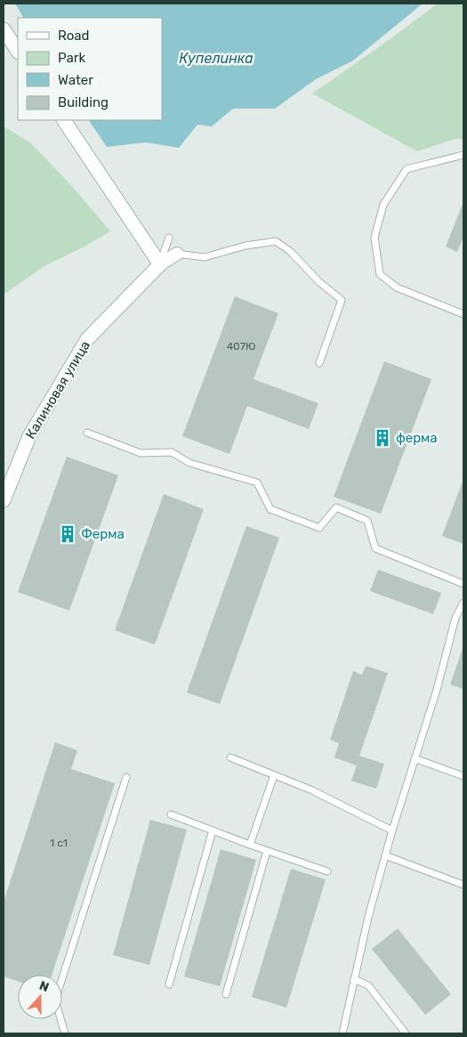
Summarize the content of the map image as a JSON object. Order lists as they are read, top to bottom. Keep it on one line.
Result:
{"streets":{"street":["Калиновая улица"]},"water":["Купелинка"],"places":{"building":["ферма","Ферма"]},"house_numbers":["407Ю","1 с1"],"legend":["Road","Park","Water","Building"],"north":"top"}
